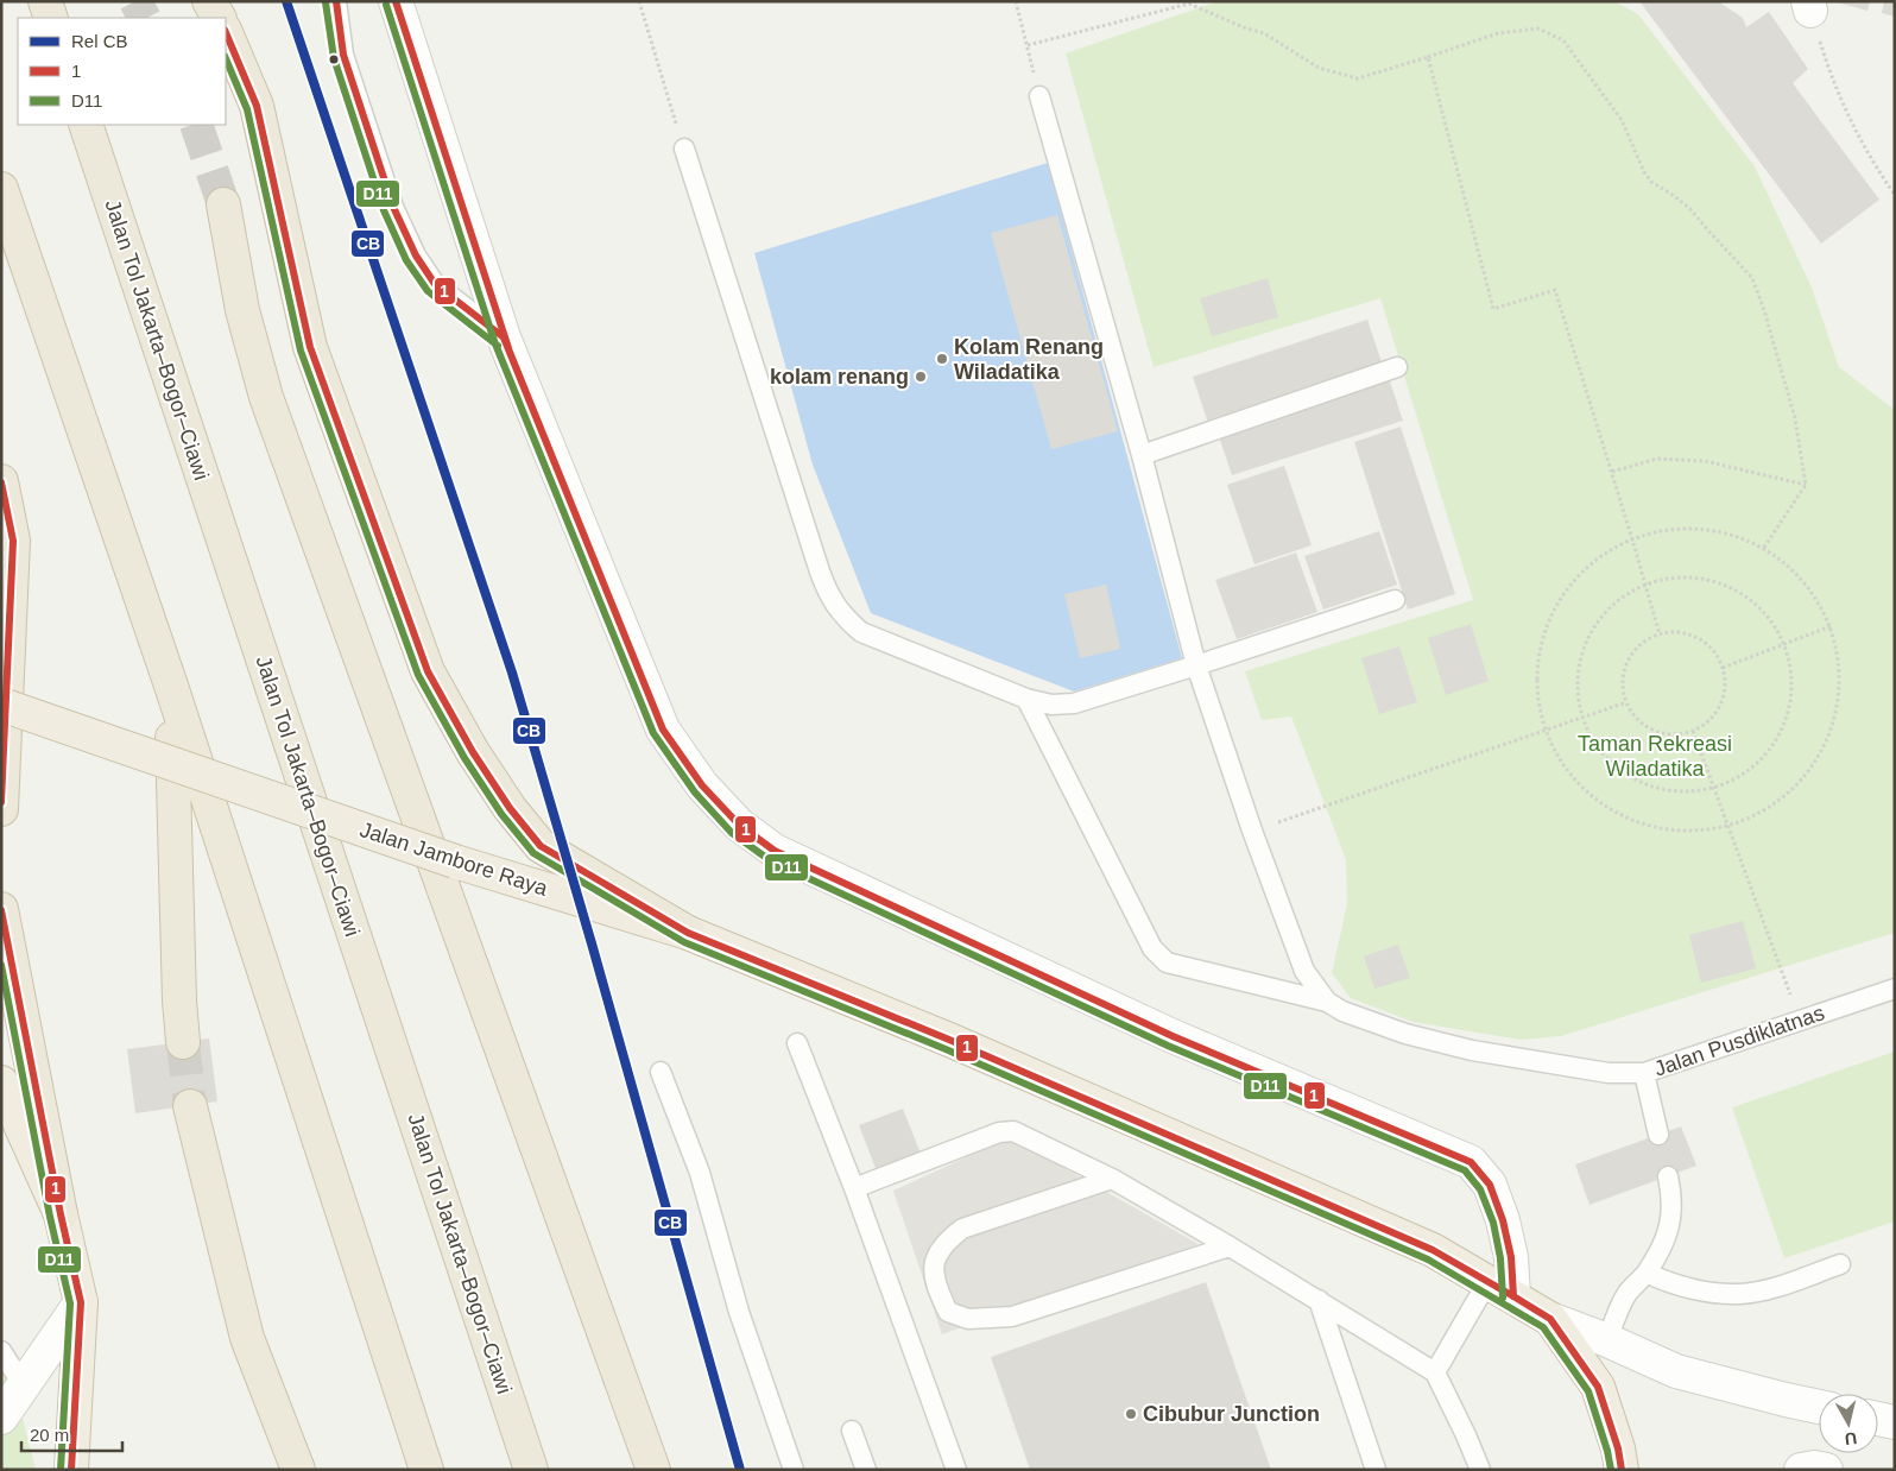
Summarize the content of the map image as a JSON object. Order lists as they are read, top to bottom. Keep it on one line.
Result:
{"streets":{"highway":["Jalan Tol Jakarta–Bogor–Ciawi","Jalan Jambore Raya"],"lane":["Jalan Pusdiklatnas"]},"parks":["Taman Rekreasi Wiladatika"],"places":["Kolam Renang Wiladatika","kolam renang","Cibubur Junction"],"lines":["rail line CB","transit line 1","transit line D11"],"legend":["Rel CB","1","D11"],"scale_bar":"20 m","north":"bottom"}
